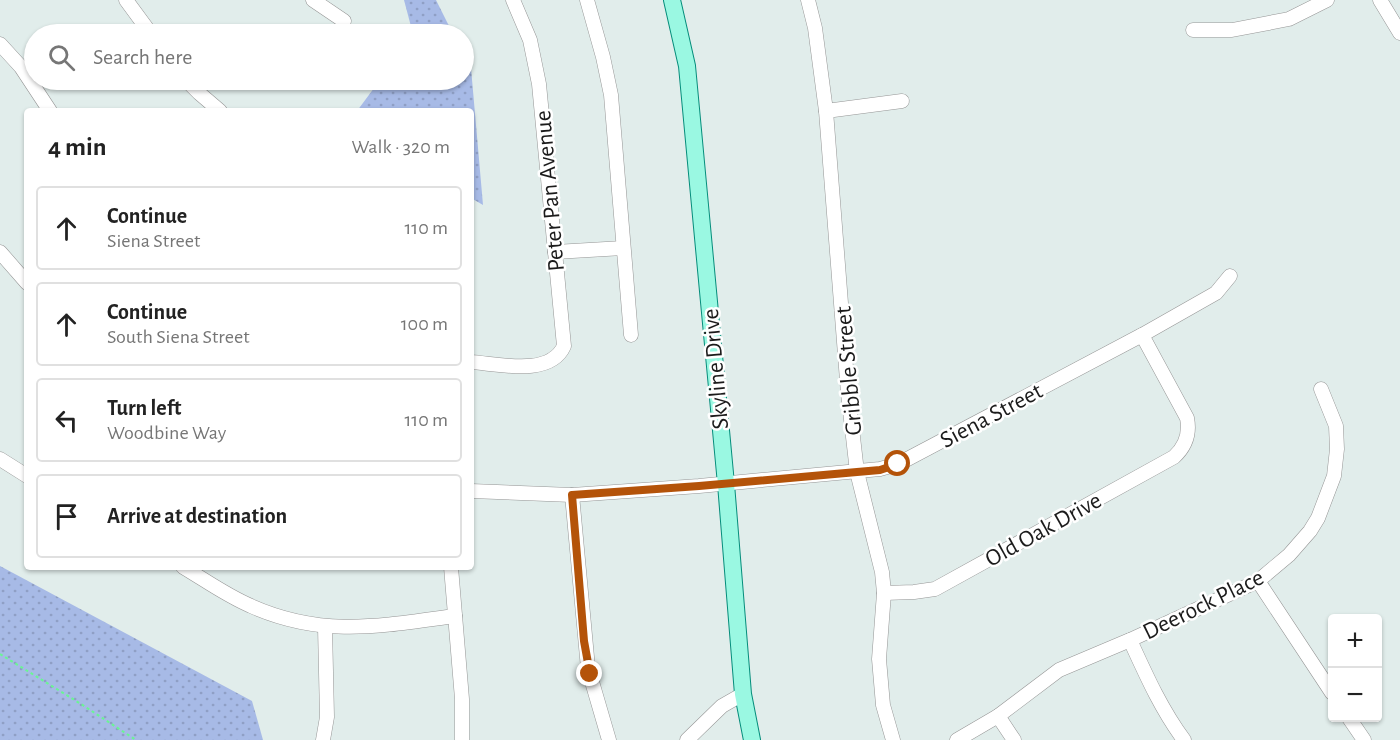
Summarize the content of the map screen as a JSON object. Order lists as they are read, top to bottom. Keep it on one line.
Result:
{"streets":{"main road":["Skyline Drive"],"street":["Peter Pan Avenue","Gribble Street","Siena Street","Old Oak Drive","Deerock Place"]},"crossings":[["Skyline Drive","Siena Street"],["Gribble Street","Siena Street"],["Gribble Street","Old Oak Drive"],["Siena Street","Old Oak Drive"]],"page":{"search":"Search here","heading":["4 min","Walk · 320 m"],"list":[["Continue","Siena Street","110 m"],["Continue","South Siena Street","100 m"],["Turn left","Woodbine Way","110 m"],"Arrive at destination"],"map_buttons":["+","−"]}}
